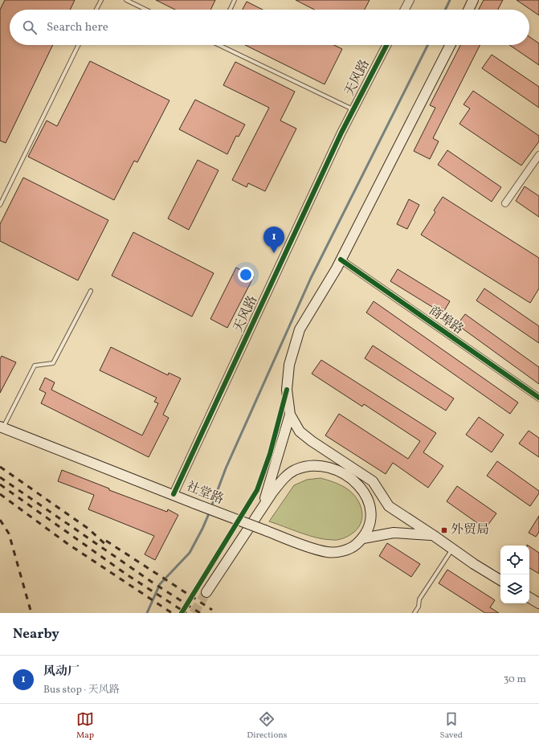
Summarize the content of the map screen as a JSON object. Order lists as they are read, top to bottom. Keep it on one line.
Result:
{"streets":{"main road":["社堂路"],"street":["天风路","商埠路"]},"crossings":[["天风路","社堂路"]],"places":{"transit":["外贸局"]},"page":{"search":"Search here","pins":"1","heading":"Nearby","list":[{"mark":"1","name":"风动厂","note":"Bus stop · 天风路","value":"30 m"}],"nav":["Map","Directions","Saved"]}}
